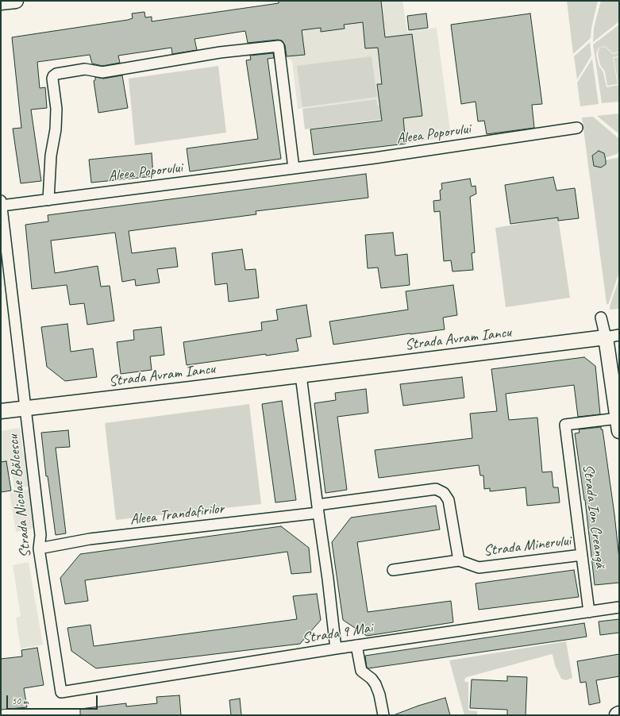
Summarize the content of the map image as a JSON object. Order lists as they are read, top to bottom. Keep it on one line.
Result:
{"streets":{"street":["Aleea Poporului","Strada Avram Iancu","Strada Nicolae Bălcescu","Aleea Trandafirilor","Strada Ion Creangă","Strada Minerului","Strada 9 Mai"]},"crossings":[["Aleea Poporului","Strada Nicolae Bălcescu"],["Strada Avram Iancu","Strada Nicolae Bălcescu"],["Strada Nicolae Bălcescu","Aleea Trandafirilor"],["Strada Nicolae Bălcescu","Strada 9 Mai"],["Aleea Trandafirilor","Strada Minerului"],["Strada Ion Creangă","Strada Minerului"],["Strada Ion Creangă","Strada 9 Mai"]],"scale_bar":"50 m"}
